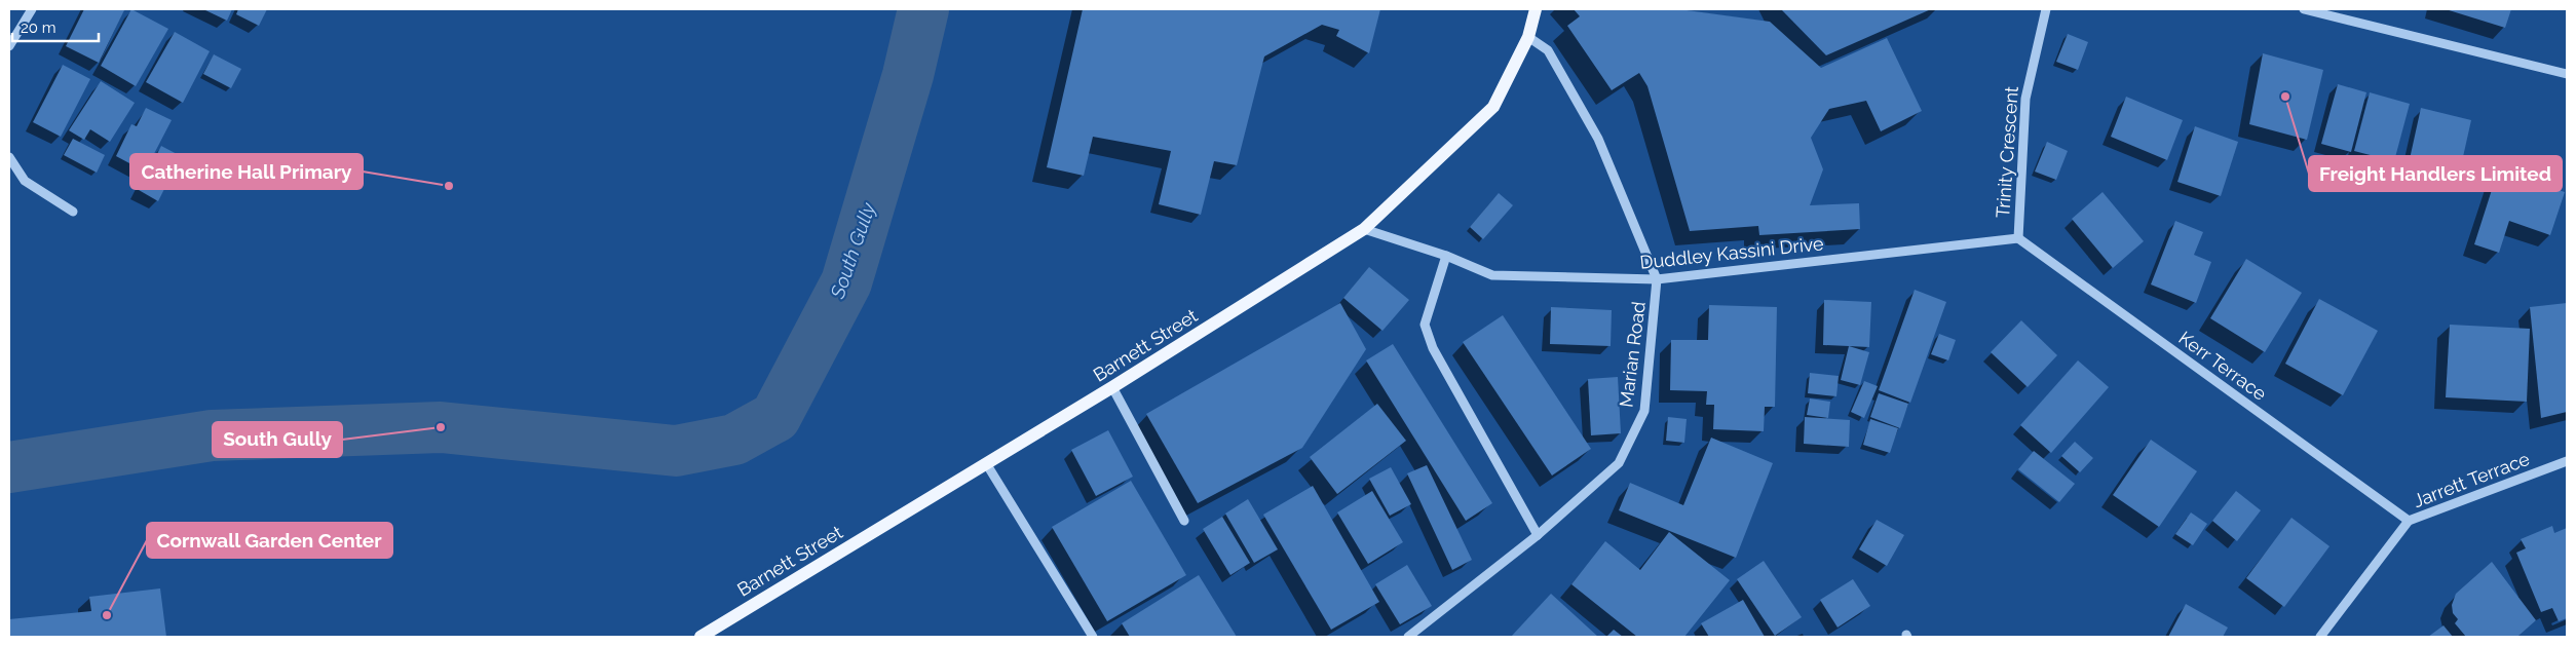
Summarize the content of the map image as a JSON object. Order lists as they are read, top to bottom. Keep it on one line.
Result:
{"streets":{"main road":["Barnett Street"],"street":["Trinity Crescent","Duddley Kassini Drive","Marian Road","Kerr Terrace","Jarrett Terrace"]},"crossings":[["Trinity Crescent","Duddley Kassini Drive"],["Trinity Crescent","Kerr Terrace"],["Duddley Kassini Drive","Barnett Street"],["Duddley Kassini Drive","Marian Road"],["Duddley Kassini Drive","Kerr Terrace"],["Barnett Street","Marian Road"],["Kerr Terrace","Jarrett Terrace"]],"water":["South Gully"],"places":["Freight Handlers Limited","Catherine Hall Primary","South Gully","Cornwall Garden Center"],"scale_bar":"20 m"}
